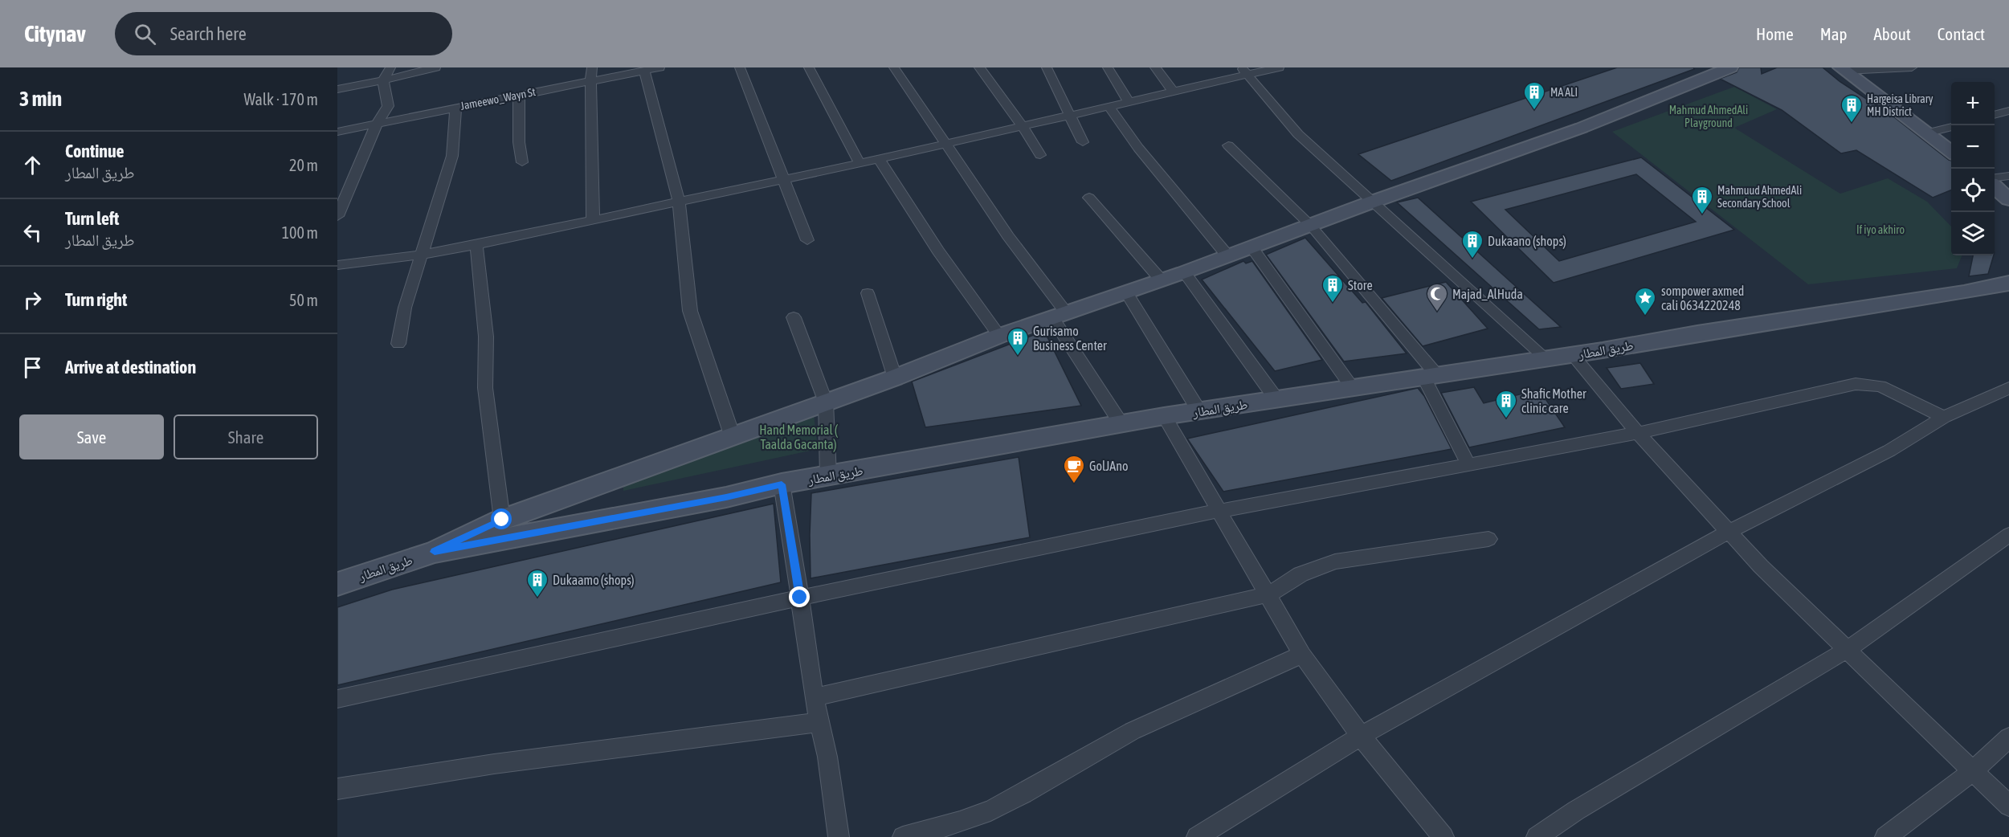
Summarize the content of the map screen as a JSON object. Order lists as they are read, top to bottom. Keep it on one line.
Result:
{"streets":{"main road":["طريق المطار"],"street":["Jameewo_Wayn St"]},"parks":["Mahmud AhmedAli Playground","If iyo akhiro","Hand Memorial ( Taalda Gacanta)"],"places":{"building":["MA ALI","Hargeisa Library MH District","Mahmuud AhmedAli Secondary School","Dukaano (shops)","Store","Gurisamo Business Center","Shafic Mother clinic care","Dukaamo (shops)"],"mosque":["Majad_AlHuda"],"place":["sompower axmed cali 0634220248"],"cafe":["GolJAno"]},"page":{"header":"Citynav","search":"Search here","nav":["Home","Map","About","Contact"],"heading":["3 min","Walk · 170 m"],"map_buttons":["+","−"],"list":[["Continue","طريق المطار","20 m"],["Turn left","طريق المطار","100 m"],["Turn right","50 m"],"Arrive at destination"],"buttons":["Save","Share"]}}
